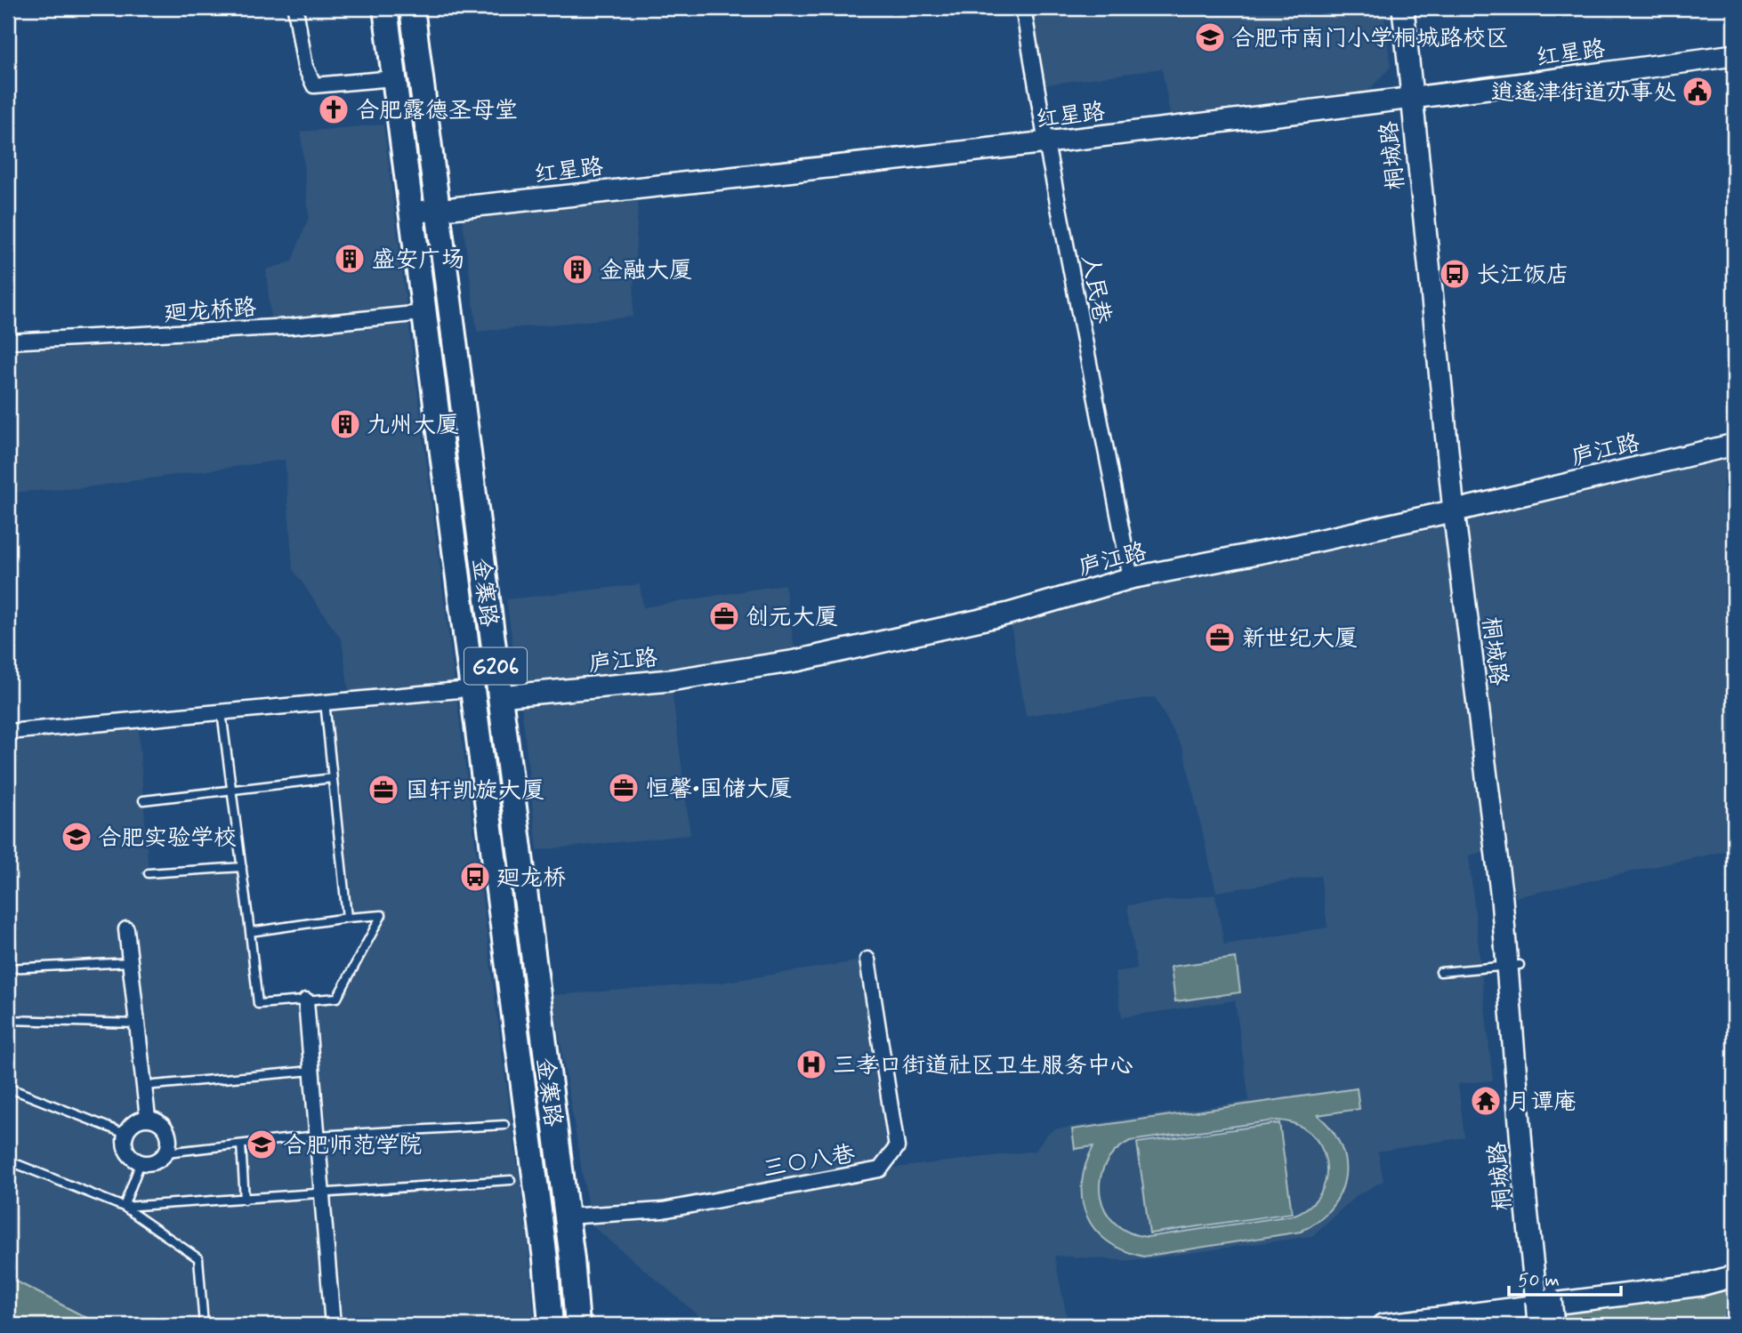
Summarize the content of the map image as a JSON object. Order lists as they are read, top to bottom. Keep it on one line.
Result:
{"streets":{"main road":["金寨路","G206"],"street":["红星路","桐城路","人民巷","廻龙桥路","庐江路","三〇八巷"]},"crossings":[["红星路","桐城路"],["红星路","人民巷"],["红星路","金寨路"],["桐城路","庐江路"],["人民巷","庐江路"],["庐江路","金寨路"],["金寨路","三〇八巷"]],"places":{"school or university":["合肥市南门小学桐城路校区","合肥实验学校","合肥师范学院"],"public building":["逍遥津街道办事处"],"church":["合肥露德圣母堂"],"building":["盛安广场","金融大厦","九州大厦"],"bus stop":["长江饭店","廻龙桥"],"office":["创元大厦","新世纪大厦","恒馨•国储大厦","国轩凯旋大厦"],"hospital":["三孝口街道社区卫生服务中心"],"temple":["月谭庵"]},"scale_bar":"50 m"}
